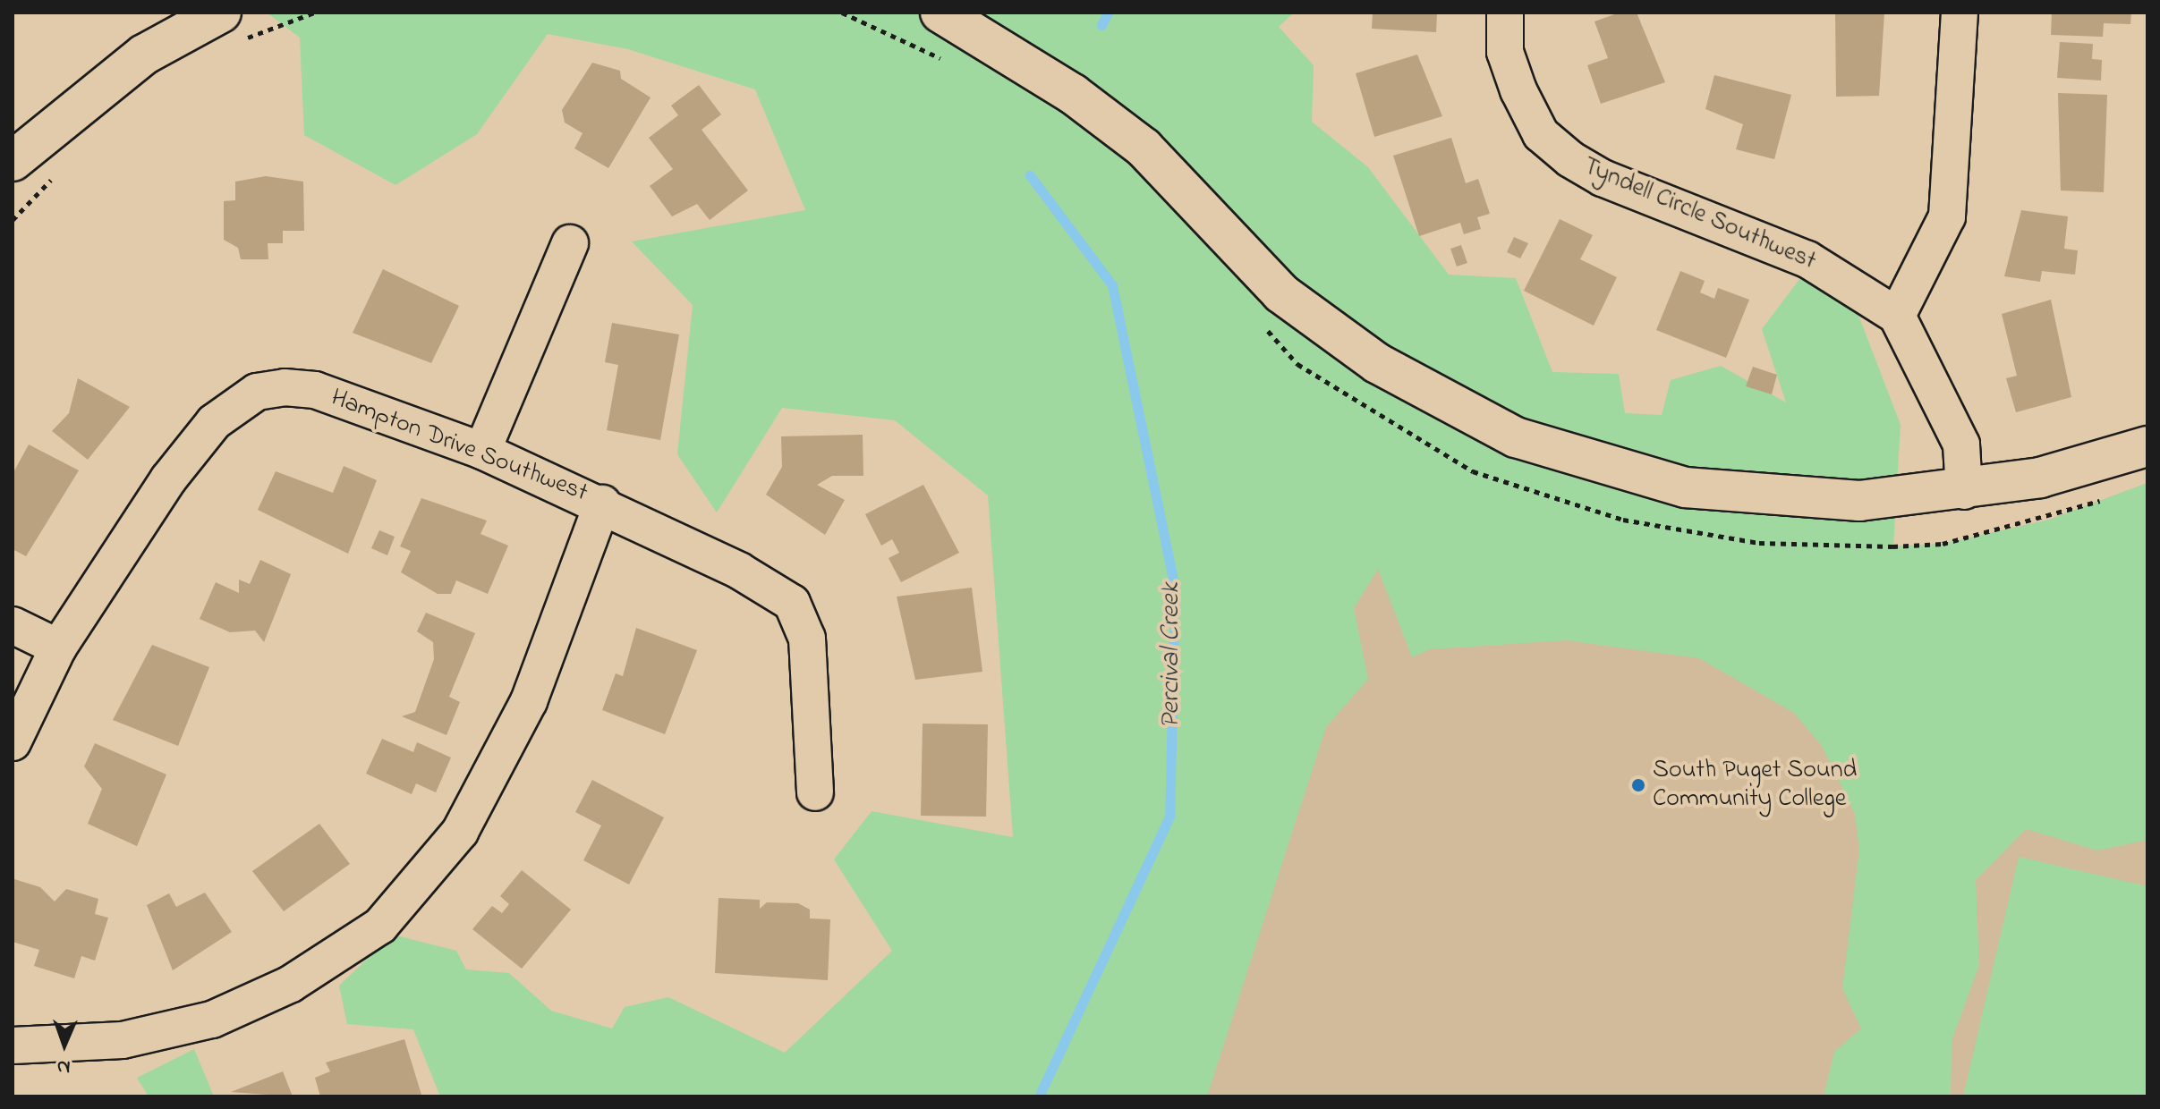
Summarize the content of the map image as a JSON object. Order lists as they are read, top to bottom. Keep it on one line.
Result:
{"streets":{"street":["Tyndell Circle Southwest","Hampton Drive Southwest"]},"water":["Percival Creek"],"places":["South Puget Sound Community College"],"north":"bottom"}
